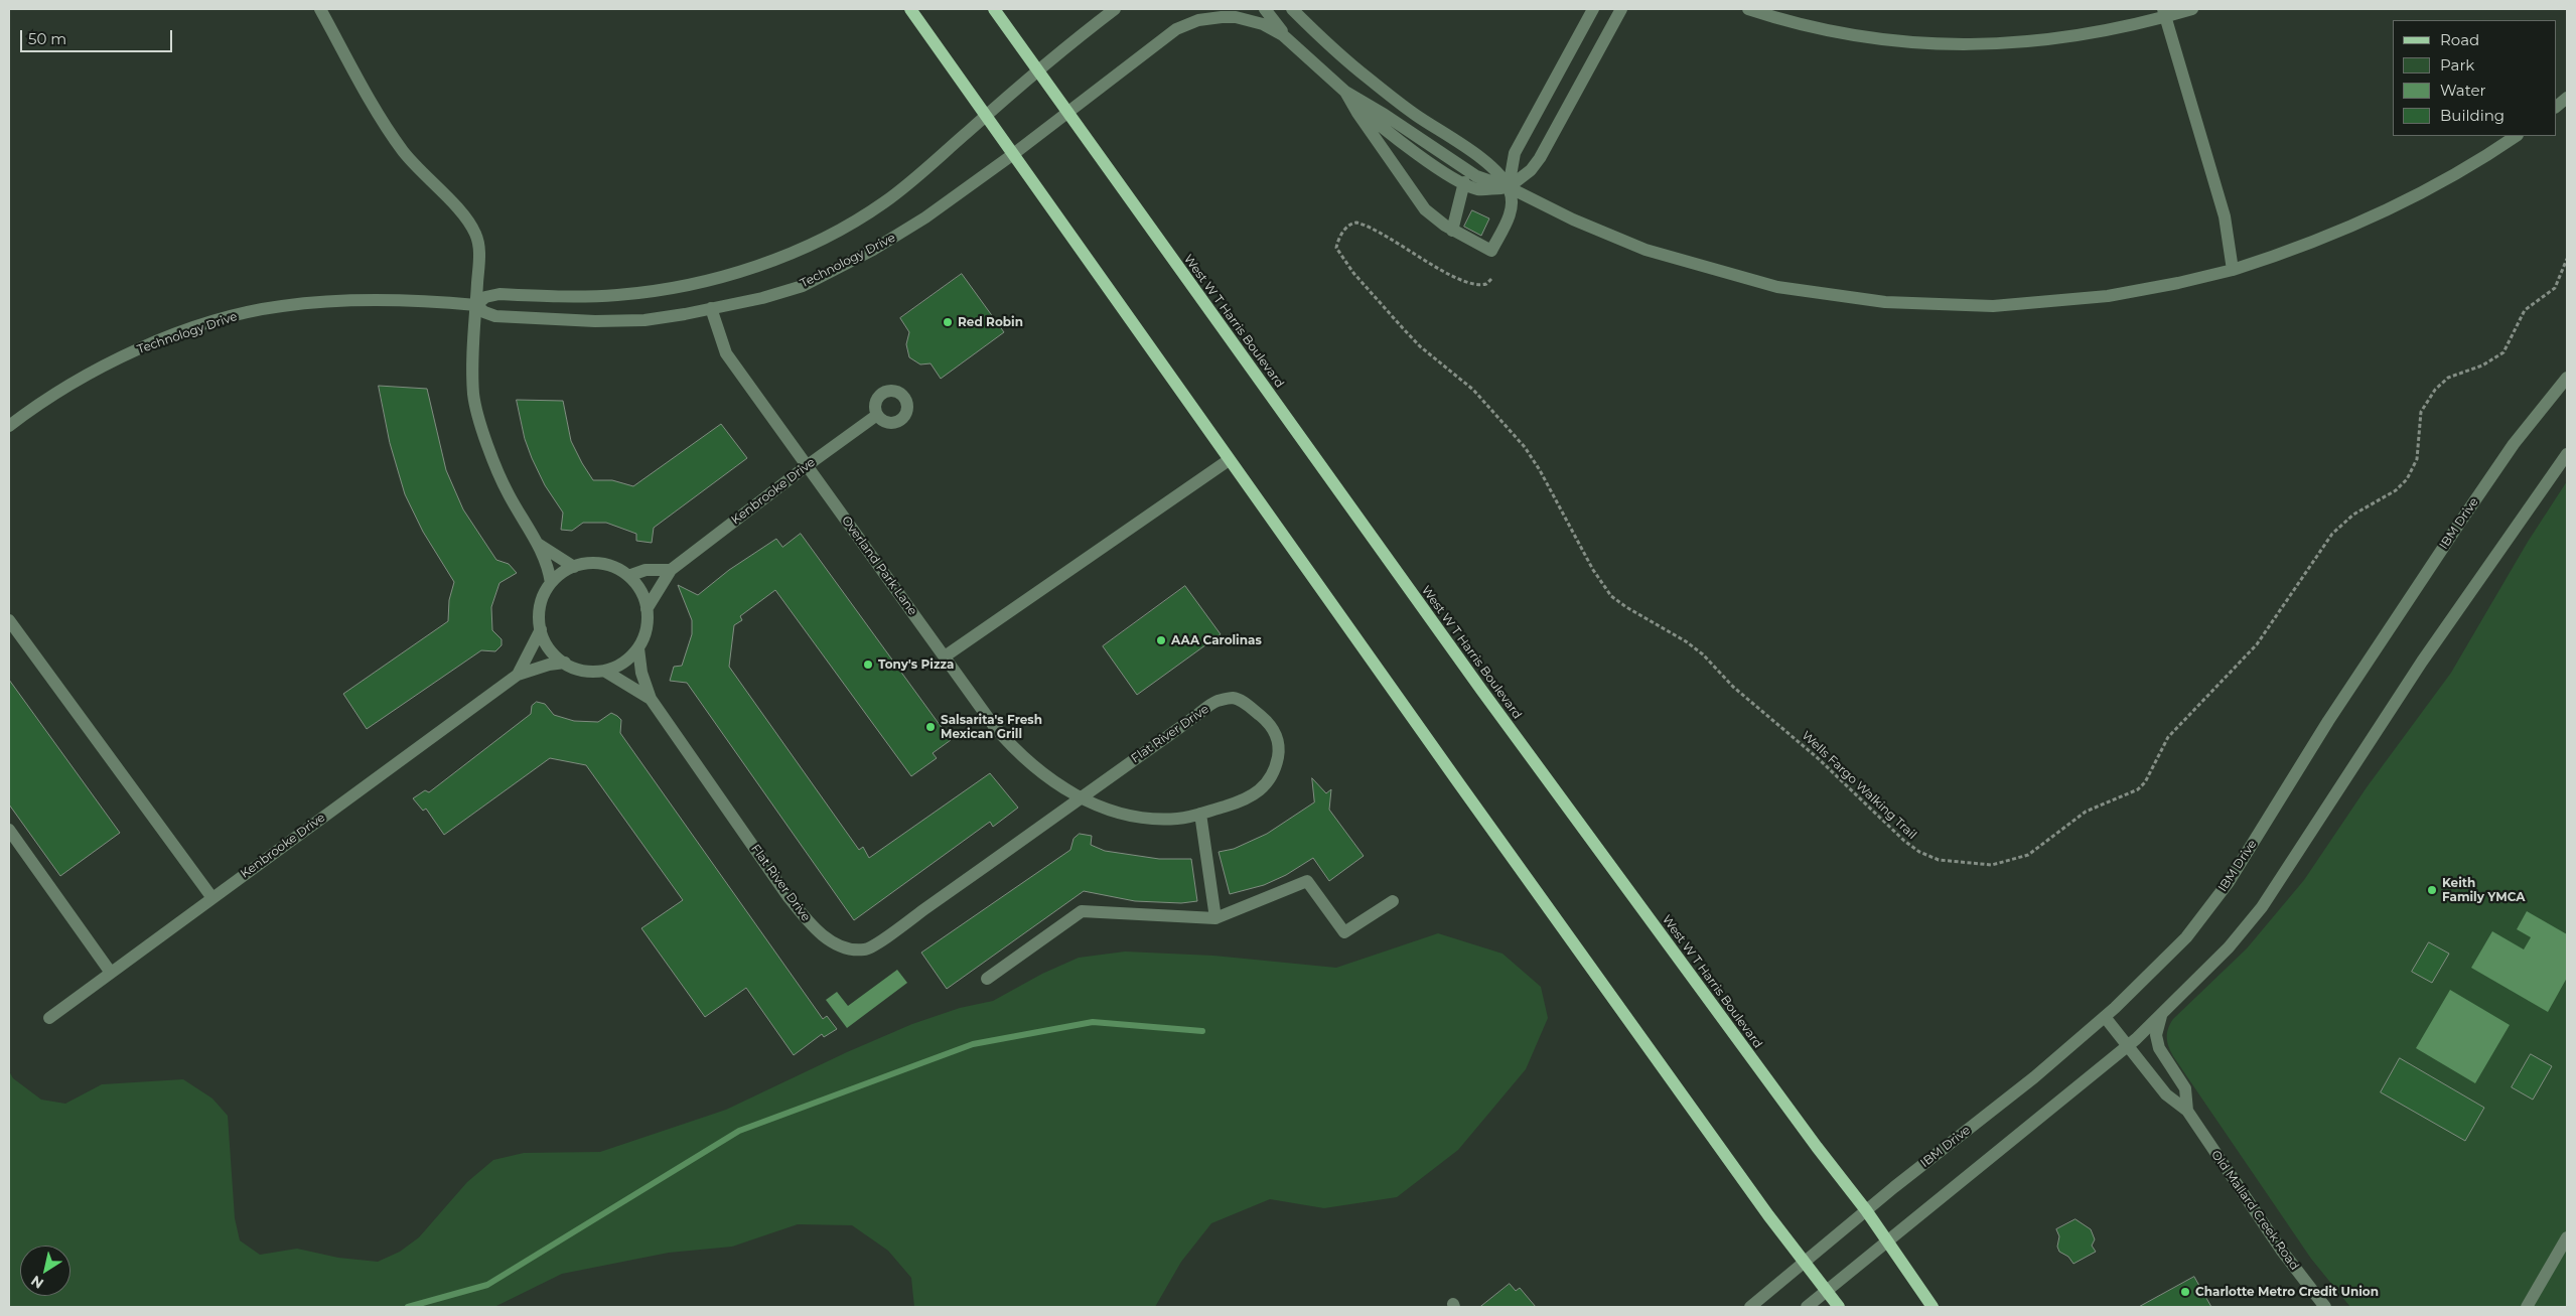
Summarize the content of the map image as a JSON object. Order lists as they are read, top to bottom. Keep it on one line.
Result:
{"streets":{"main road":["West W T Harris Boulevard"],"street":["Technology Drive","Kenbrooke Drive","IBM Drive","Overland Park Lane","Flat River Drive","Old Mallard Creek Road"],"path":["Wells Fargo Walking Trail"]},"crossings":[["Technology Drive","West W T Harris Boulevard"],["Technology Drive","Overland Park Lane"],["West W T Harris Boulevard","IBM Drive"],["Kenbrooke Drive","Overland Park Lane"],["Kenbrooke Drive","Flat River Drive"],["IBM Drive","Old Mallard Creek Road"],["Overland Park Lane","Flat River Drive"]],"places":["Red Robin","AAA Carolinas","Tony's Pizza","Salsarita's Fresh Mexican Grill","Keith Family YMCA","Charlotte Metro Credit Union"],"legend":["Road","Park","Water","Building"],"scale_bar":"50 m","north":"bottom left"}
